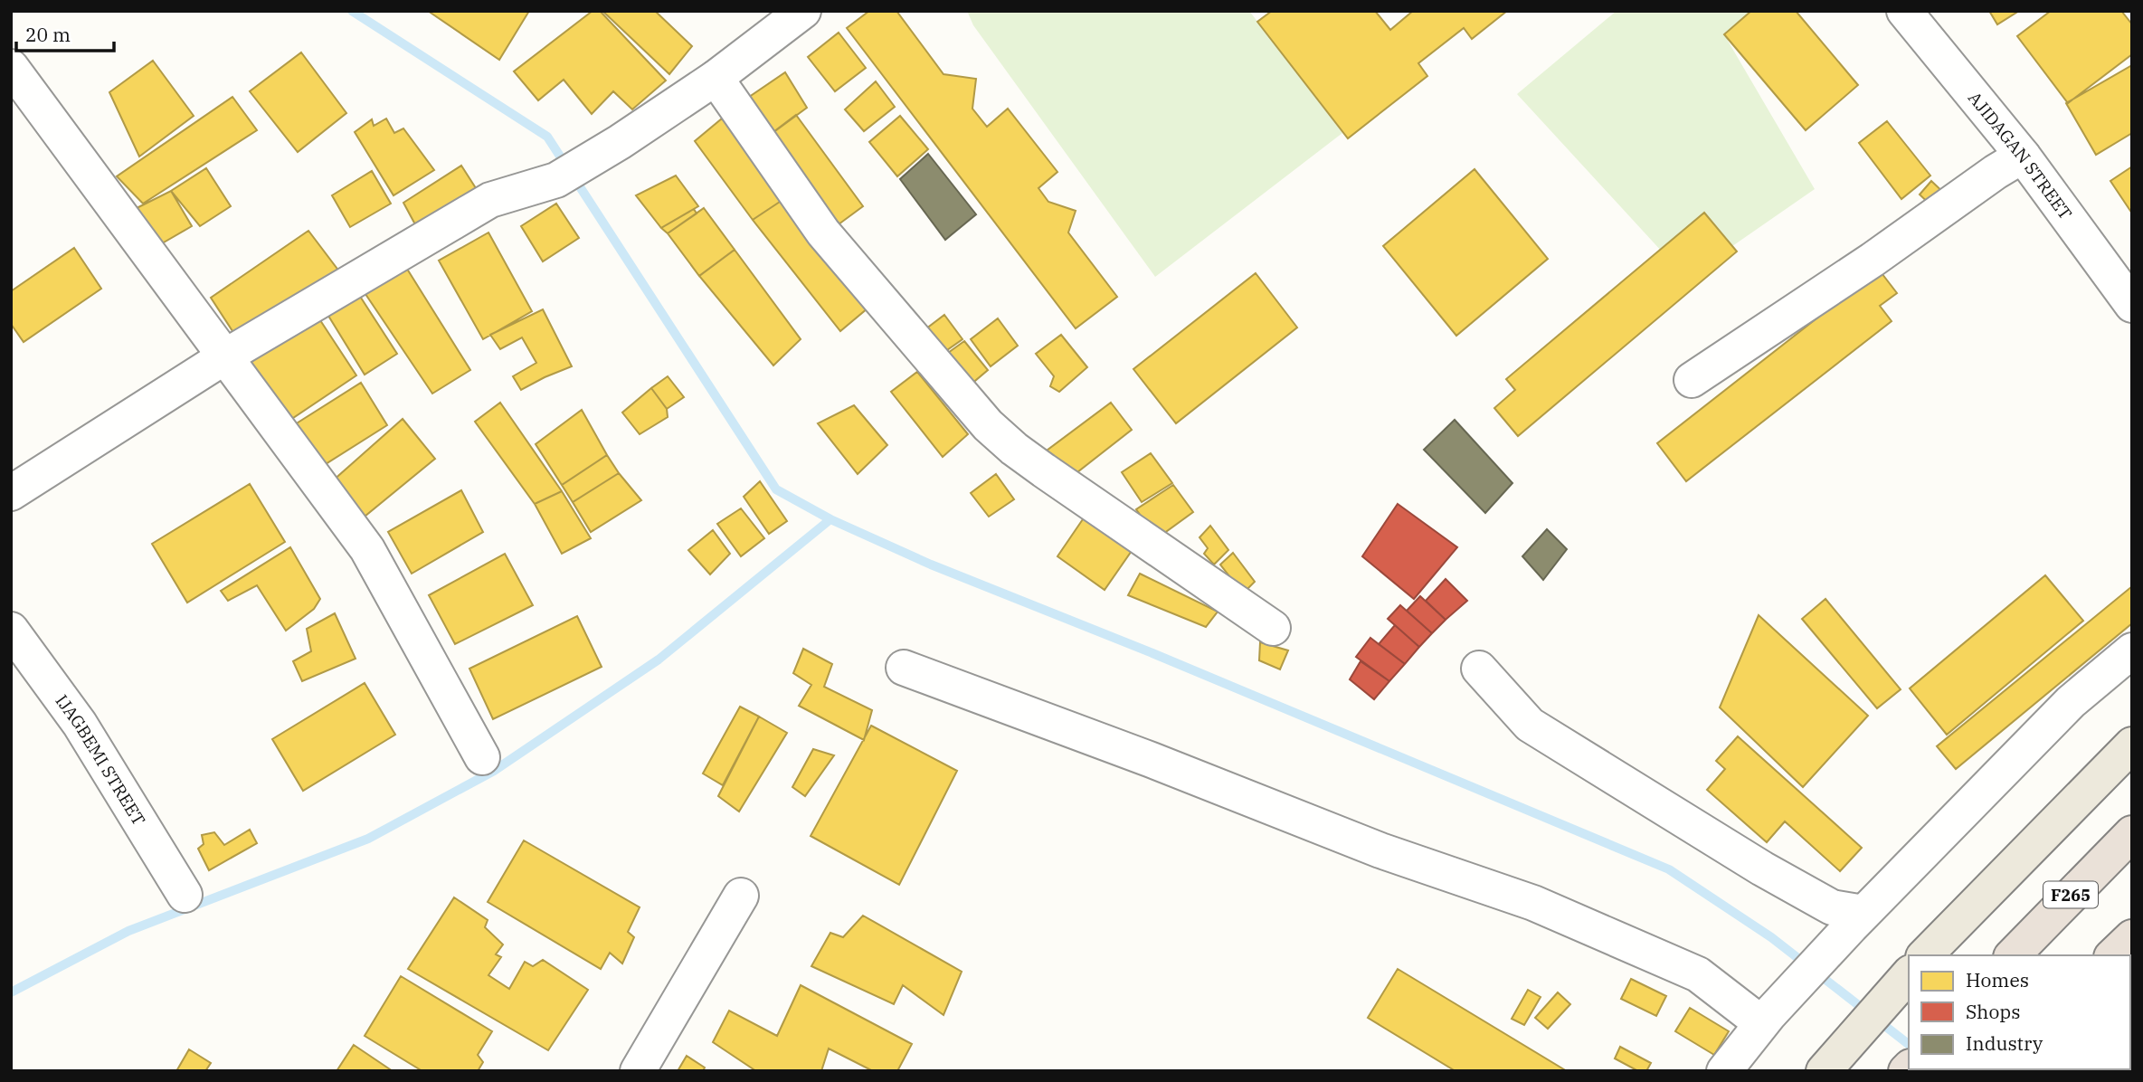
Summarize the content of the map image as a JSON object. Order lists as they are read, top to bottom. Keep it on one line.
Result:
{"streets":{"highway":["F265"],"street":["AJIDAGAN STREET","IJAGBEMI STREET"]},"legend":["Homes","Shops","Industry"],"scale_bar":"20 m"}
